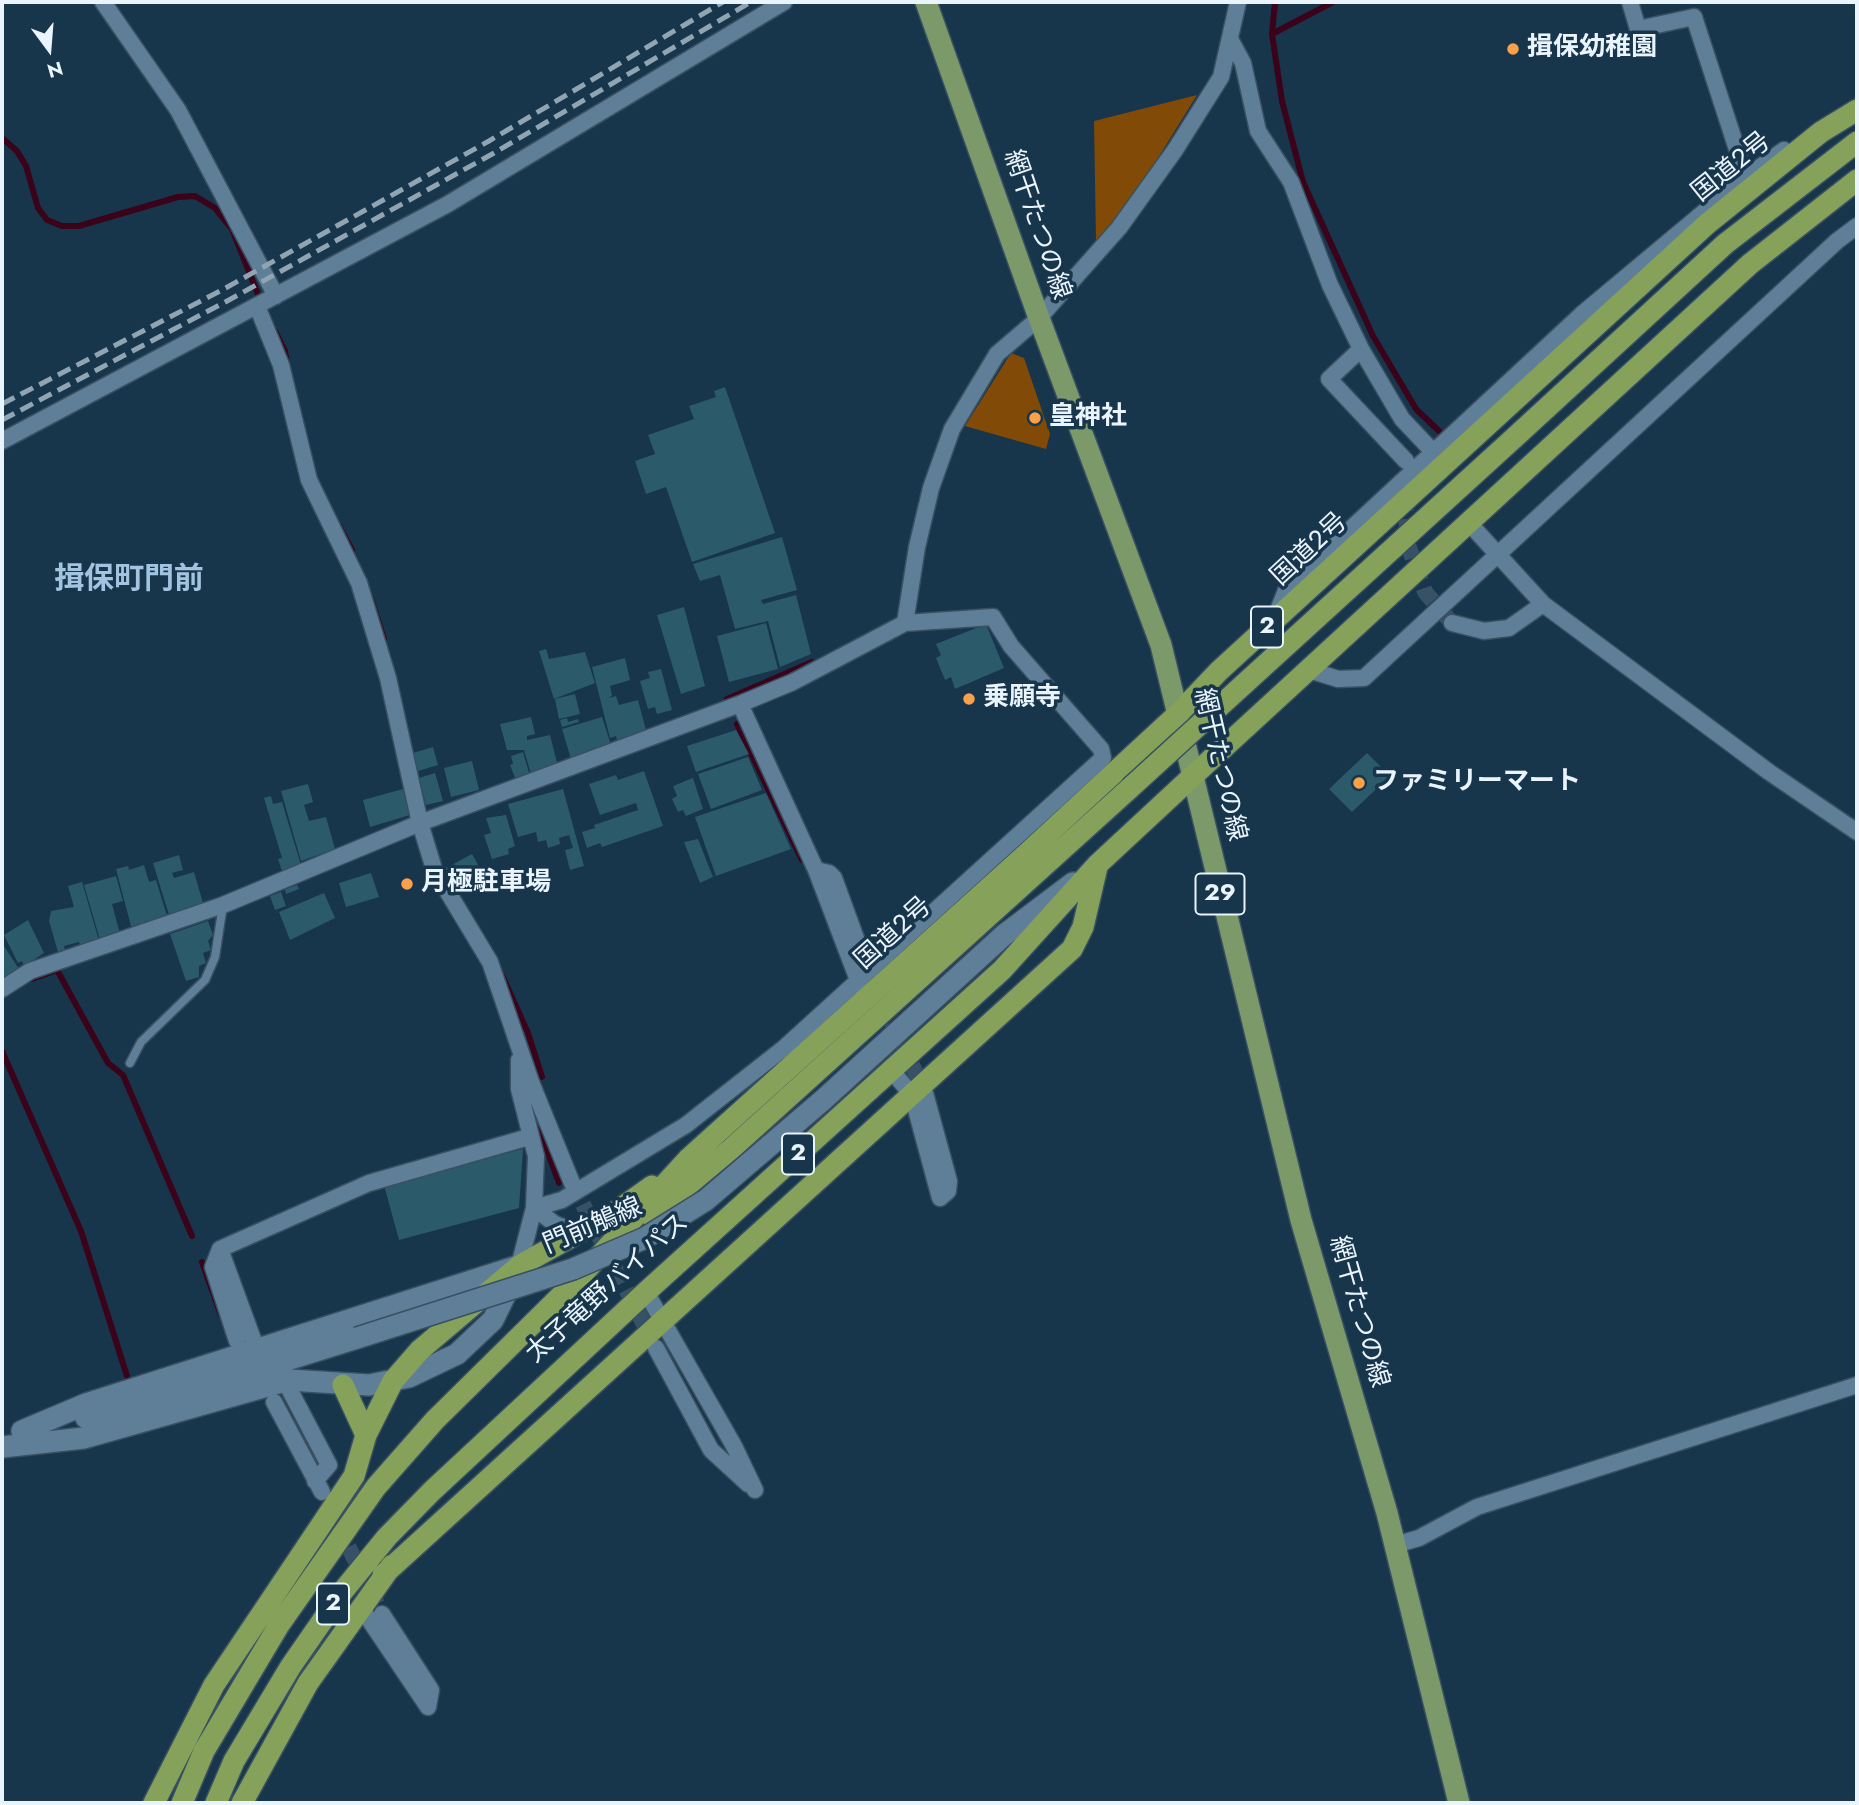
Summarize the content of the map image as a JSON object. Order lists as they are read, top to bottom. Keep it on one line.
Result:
{"streets":{"highway":["国道2号","2","太子竜野バイパス"],"main road":["網干たつの線","29","門前鵤線"]},"crossings":[["国道2号","網干たつの線"],["国道2号","太子竜野バイパス"],["網干たつの線","2"],["2","門前鵤線"],["2","太子竜野バイパス"],["門前鵤線","太子竜野バイパス"]],"districts":["揖保町門前"],"places":["揖保幼稚園","皇神社","乗願寺","ファミリーマート","月極駐車場"],"north":"bottom"}
